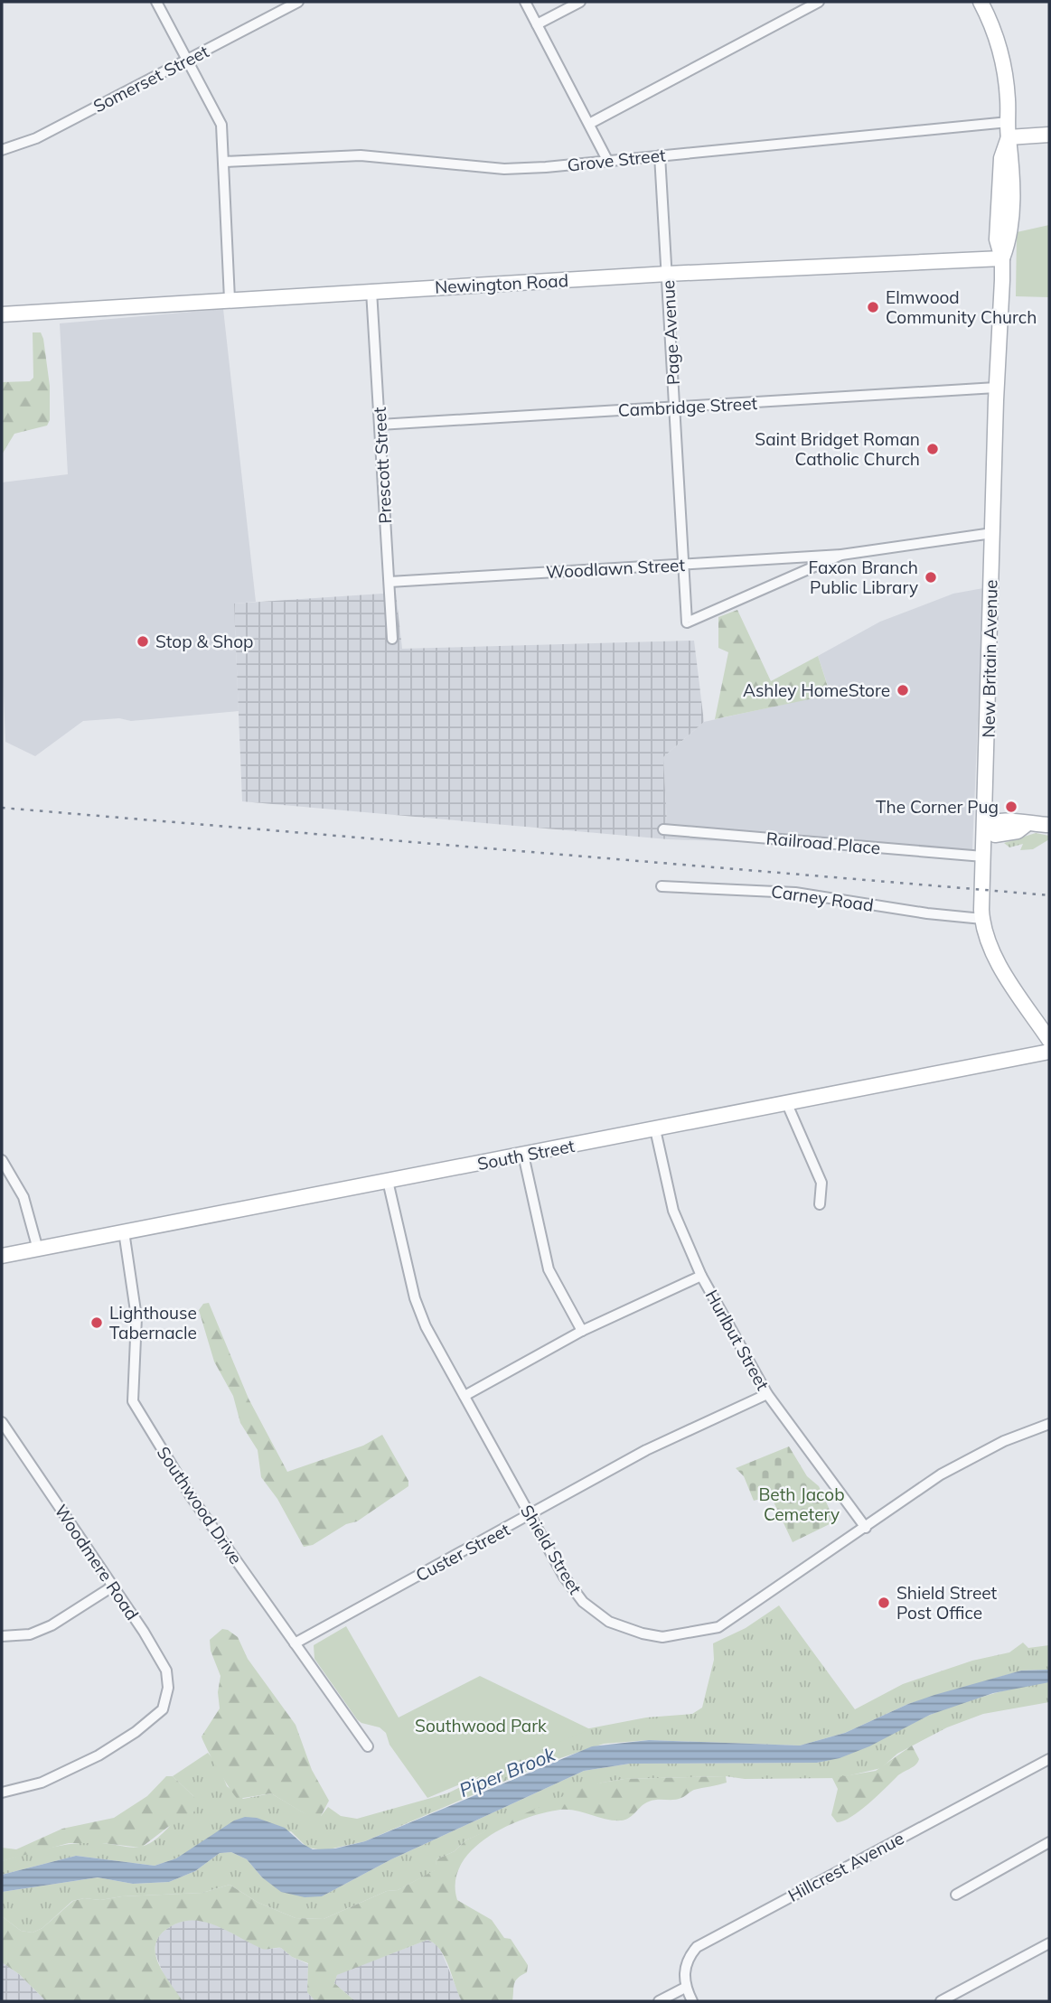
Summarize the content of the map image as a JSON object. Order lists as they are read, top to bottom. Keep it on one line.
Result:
{"streets":{"main road":["Newington Road","New Britain Avenue","South Street"],"street":["Somerset Street","Grove Street","Page Avenue","Cambridge Street","Prescott Street","Woodlawn Street","Railroad Place","Carney Road","Hurlbut Street","Southwood Drive","Shield Street","Custer Street","Woodmere Road","Hillcrest Avenue"]},"crossings":[["Grove Street","Page Avenue"],["Grove Street","New Britain Avenue"],["Newington Road","Page Avenue"],["Newington Road","Prescott Street"],["Newington Road","New Britain Avenue"],["Page Avenue","Cambridge Street"],["Page Avenue","Woodlawn Street"],["Cambridge Street","Prescott Street"],["Cambridge Street","New Britain Avenue"],["Prescott Street","Woodlawn Street"],["Woodlawn Street","New Britain Avenue"],["New Britain Avenue","Railroad Place"],["New Britain Avenue","Carney Road"],["South Street","Hurlbut Street"],["South Street","Southwood Drive"],["South Street","Shield Street"],["Hurlbut Street","Shield Street"],["Hurlbut Street","Custer Street"],["Southwood Drive","Custer Street"],["Shield Street","Custer Street"]],"water":["Piper Brook"],"parks":["Beth Jacob Cemetery","Southwood Park"],"places":["Elmwood Community Church","Saint Bridget Roman Catholic Church","Faxon Branch Public Library","Stop & Shop","Ashley HomeStore","The Corner Pug","Lighthouse Tabernacle","Shield Street Post Office"]}
